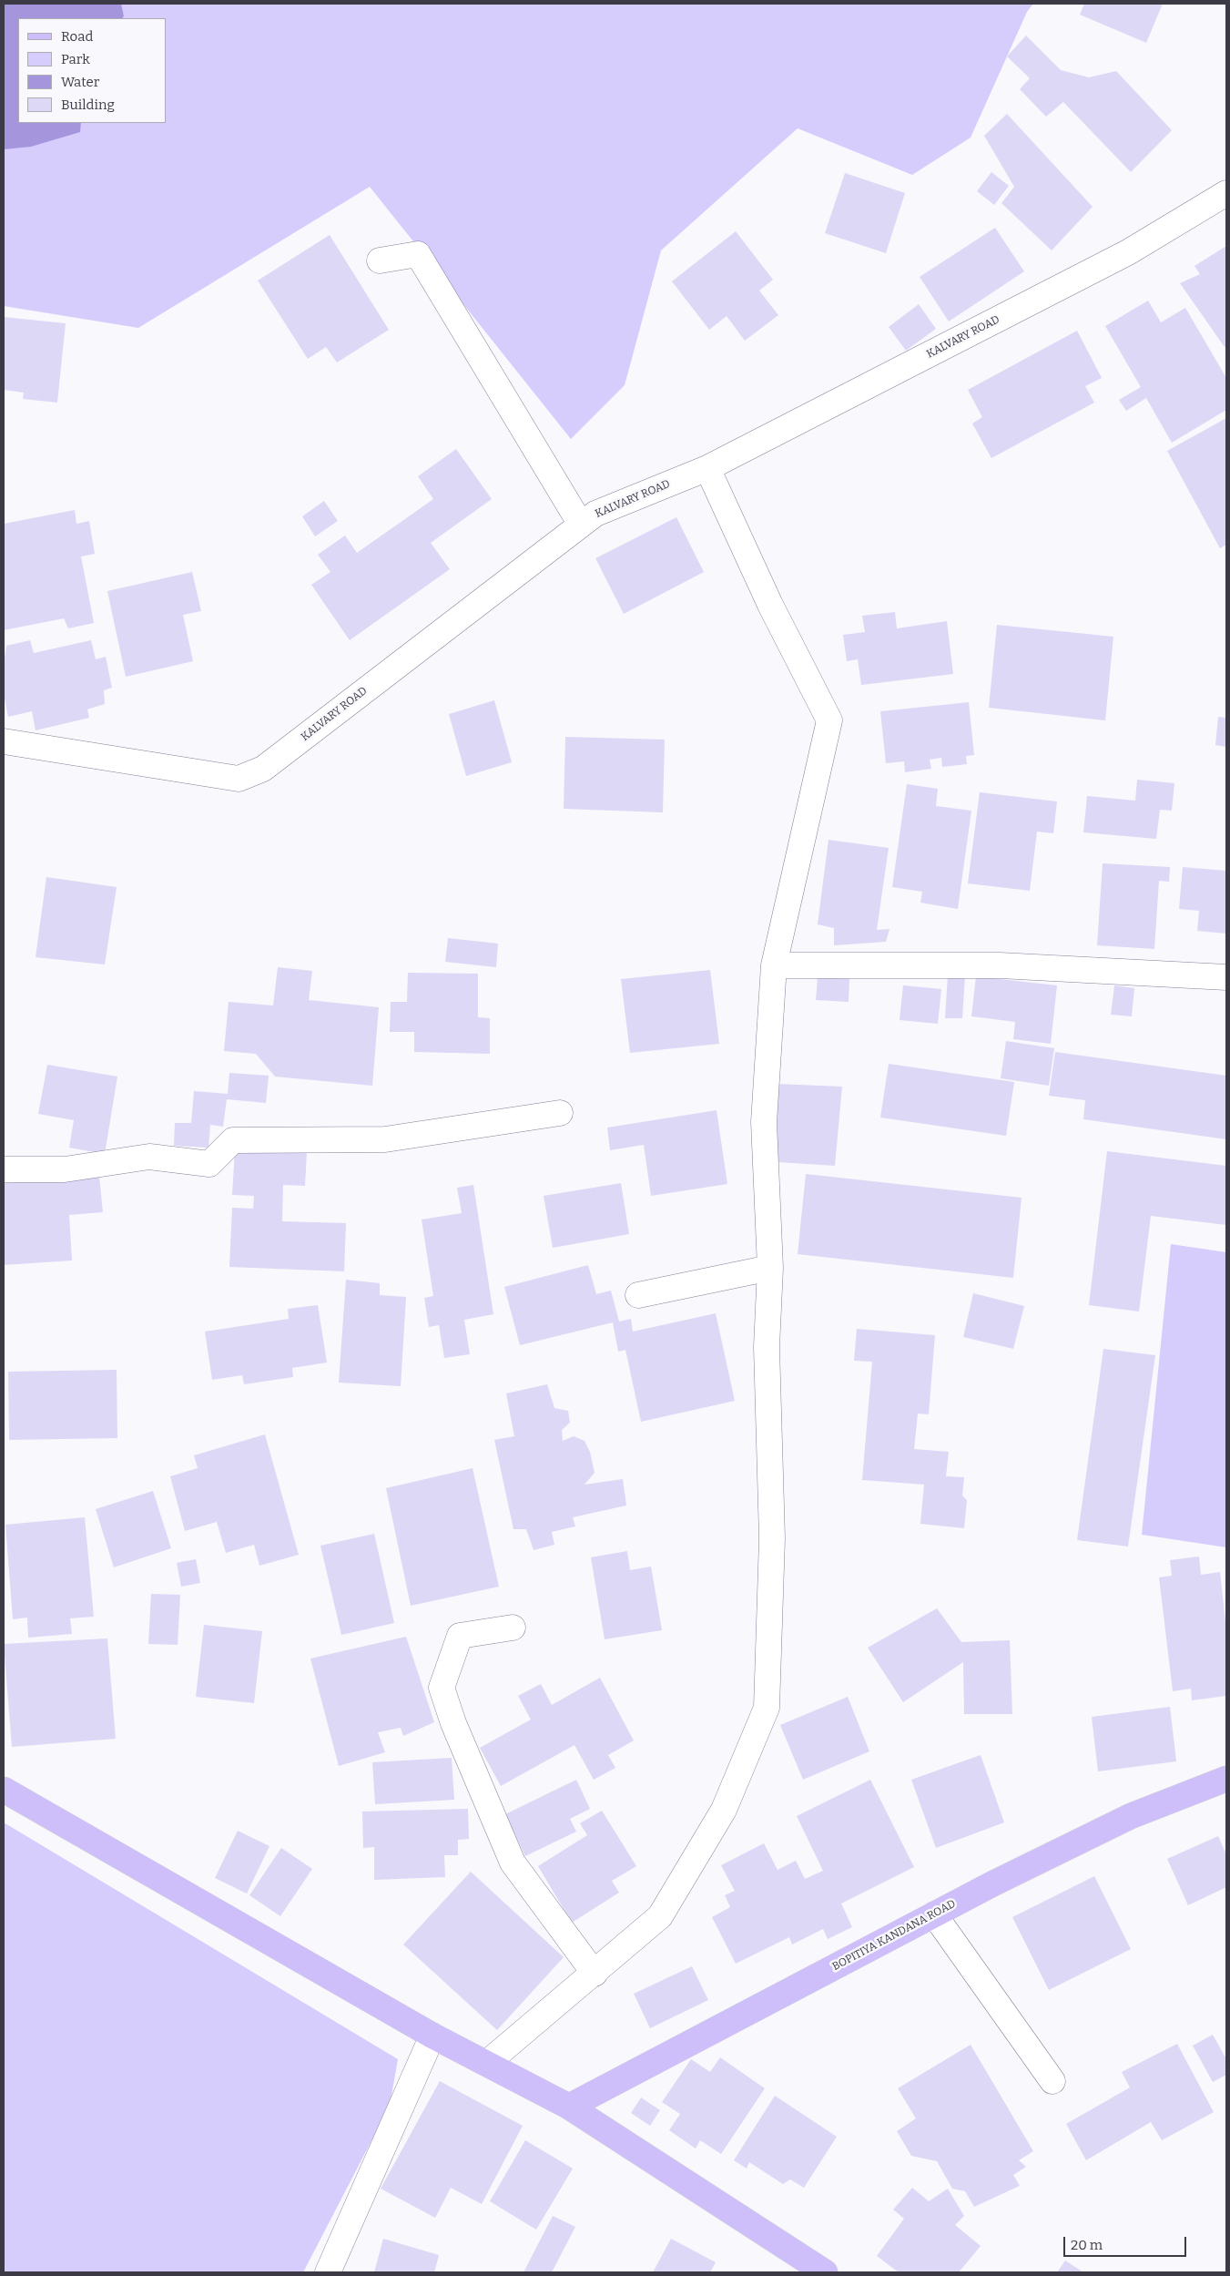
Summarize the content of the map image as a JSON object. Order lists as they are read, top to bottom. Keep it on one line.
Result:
{"streets":{"main road":["BOPITIYA KANDANA ROAD"],"street":["KALVARY ROAD"]},"legend":["Road","Park","Water","Building"],"scale_bar":"20 m"}
